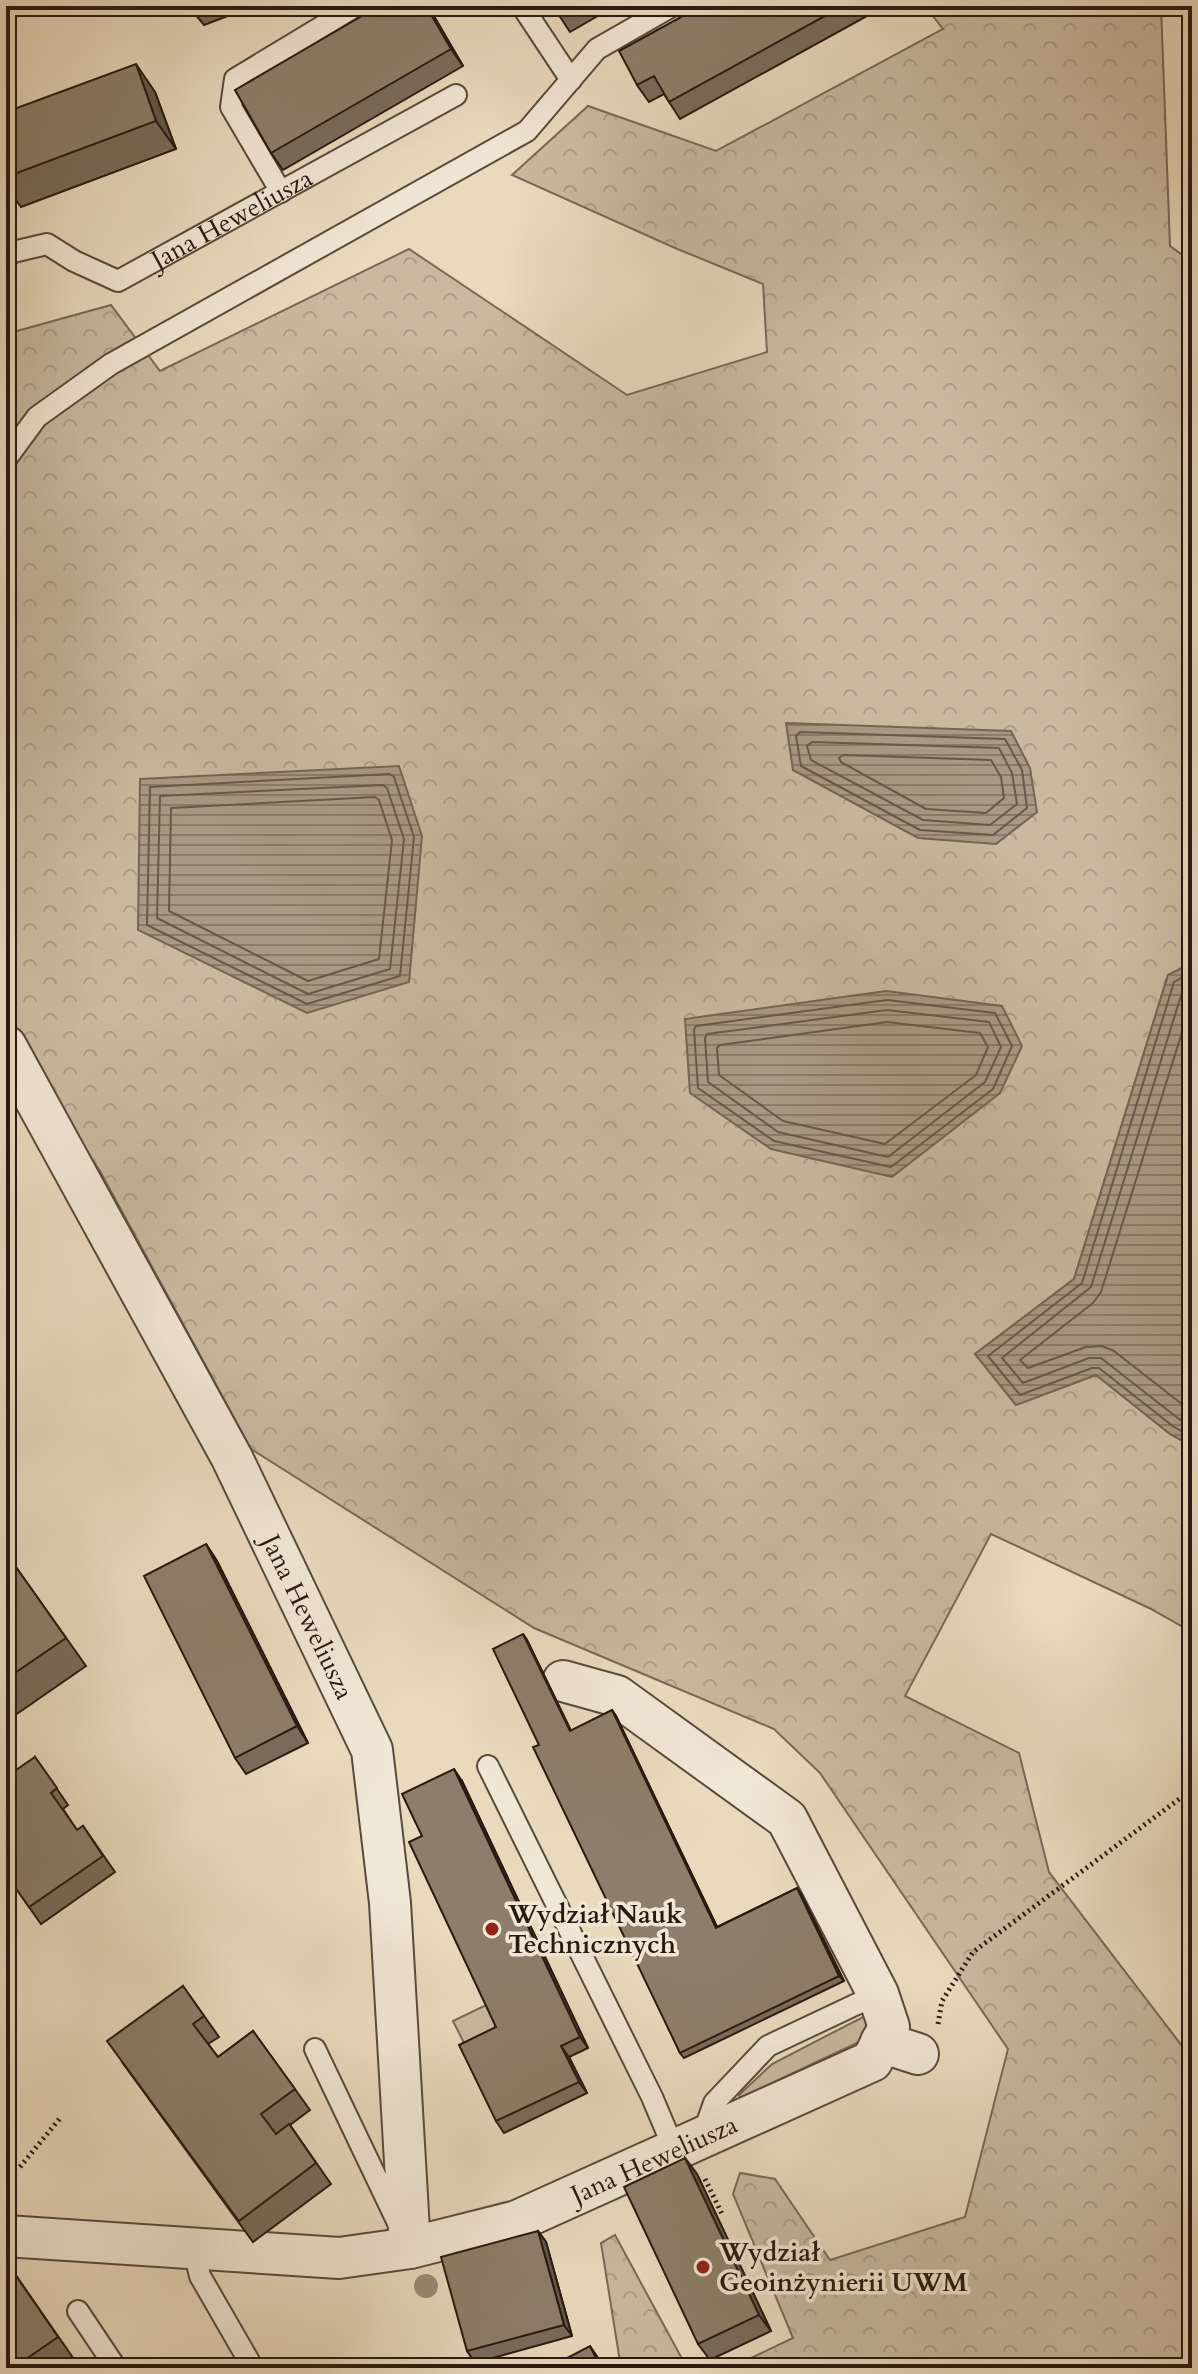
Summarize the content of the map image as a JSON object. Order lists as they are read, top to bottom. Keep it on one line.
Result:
{"streets":{"street":["Jana Heweliusza"]},"places":["Wydział Nauk Technicznych","Wydział Geoinżynierii UWM"]}
